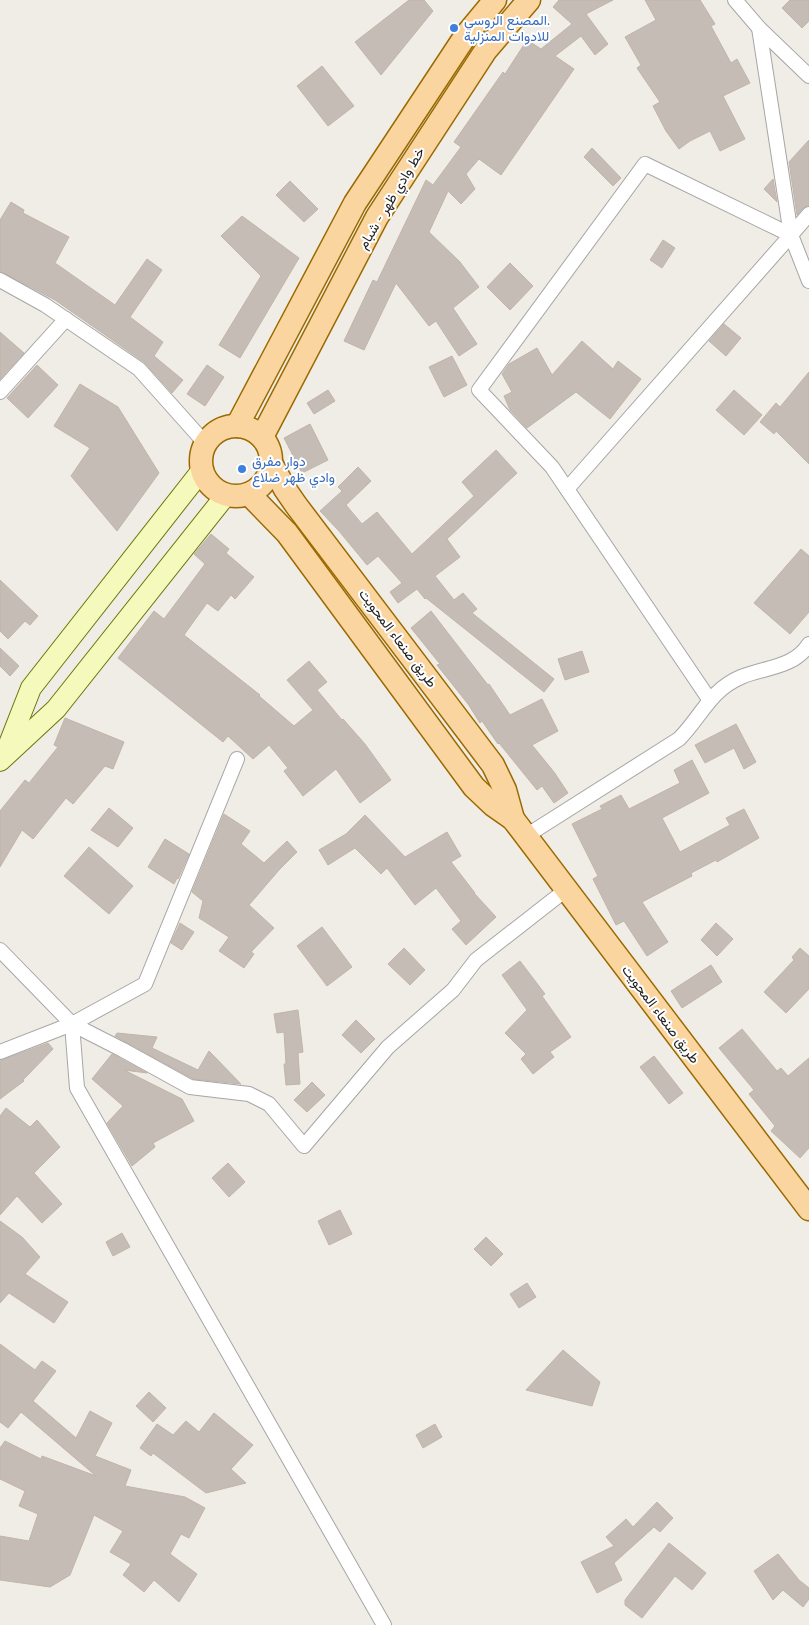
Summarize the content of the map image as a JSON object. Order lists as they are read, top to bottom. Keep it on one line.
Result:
{"streets":{"main road":["خط وادي ظهر - شبام","طريق صنعاء المحويت"]},"crossings":[["خط وادي ظهر - شبام","طريق صنعاء المحويت"]],"places":["المصنع الروسي. للادوات المنزلية","دوار مفرق وادي ظهر ضلاع"]}
